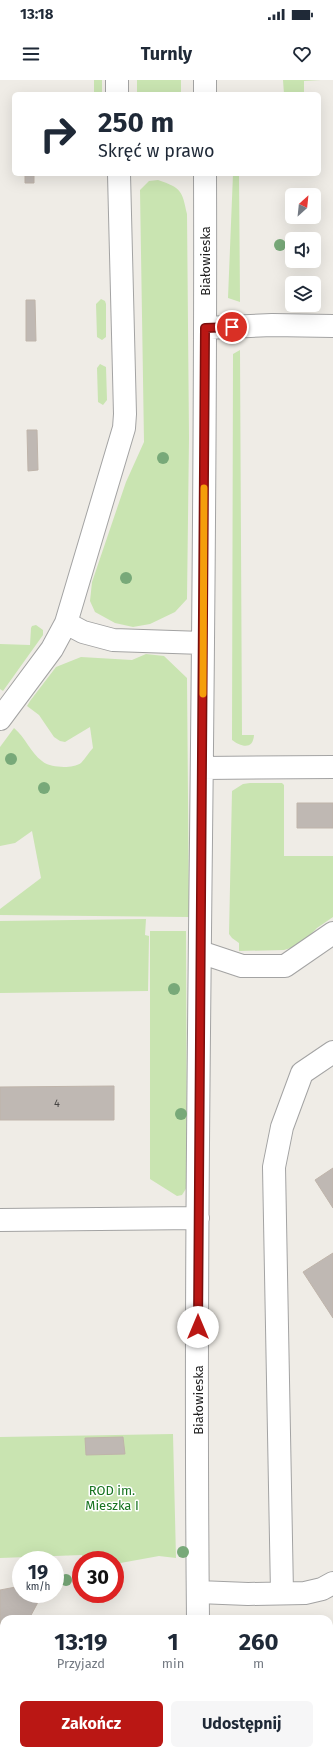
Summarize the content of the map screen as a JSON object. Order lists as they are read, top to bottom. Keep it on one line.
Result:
{"streets":{"street":["Białowieska"]},"parks":["ROD im. Mieszka I"],"house_numbers":["4"],"north":"top right","page":{"status":"13:18","header":"Turnly","turn":["250 m","Skręć w prawo"],"speed":"19 km/h","limit":"30","eta":["13:19","Przyjazd","1","min","260","m"],"buttons":["Zakończ","Udostępnij"]}}
